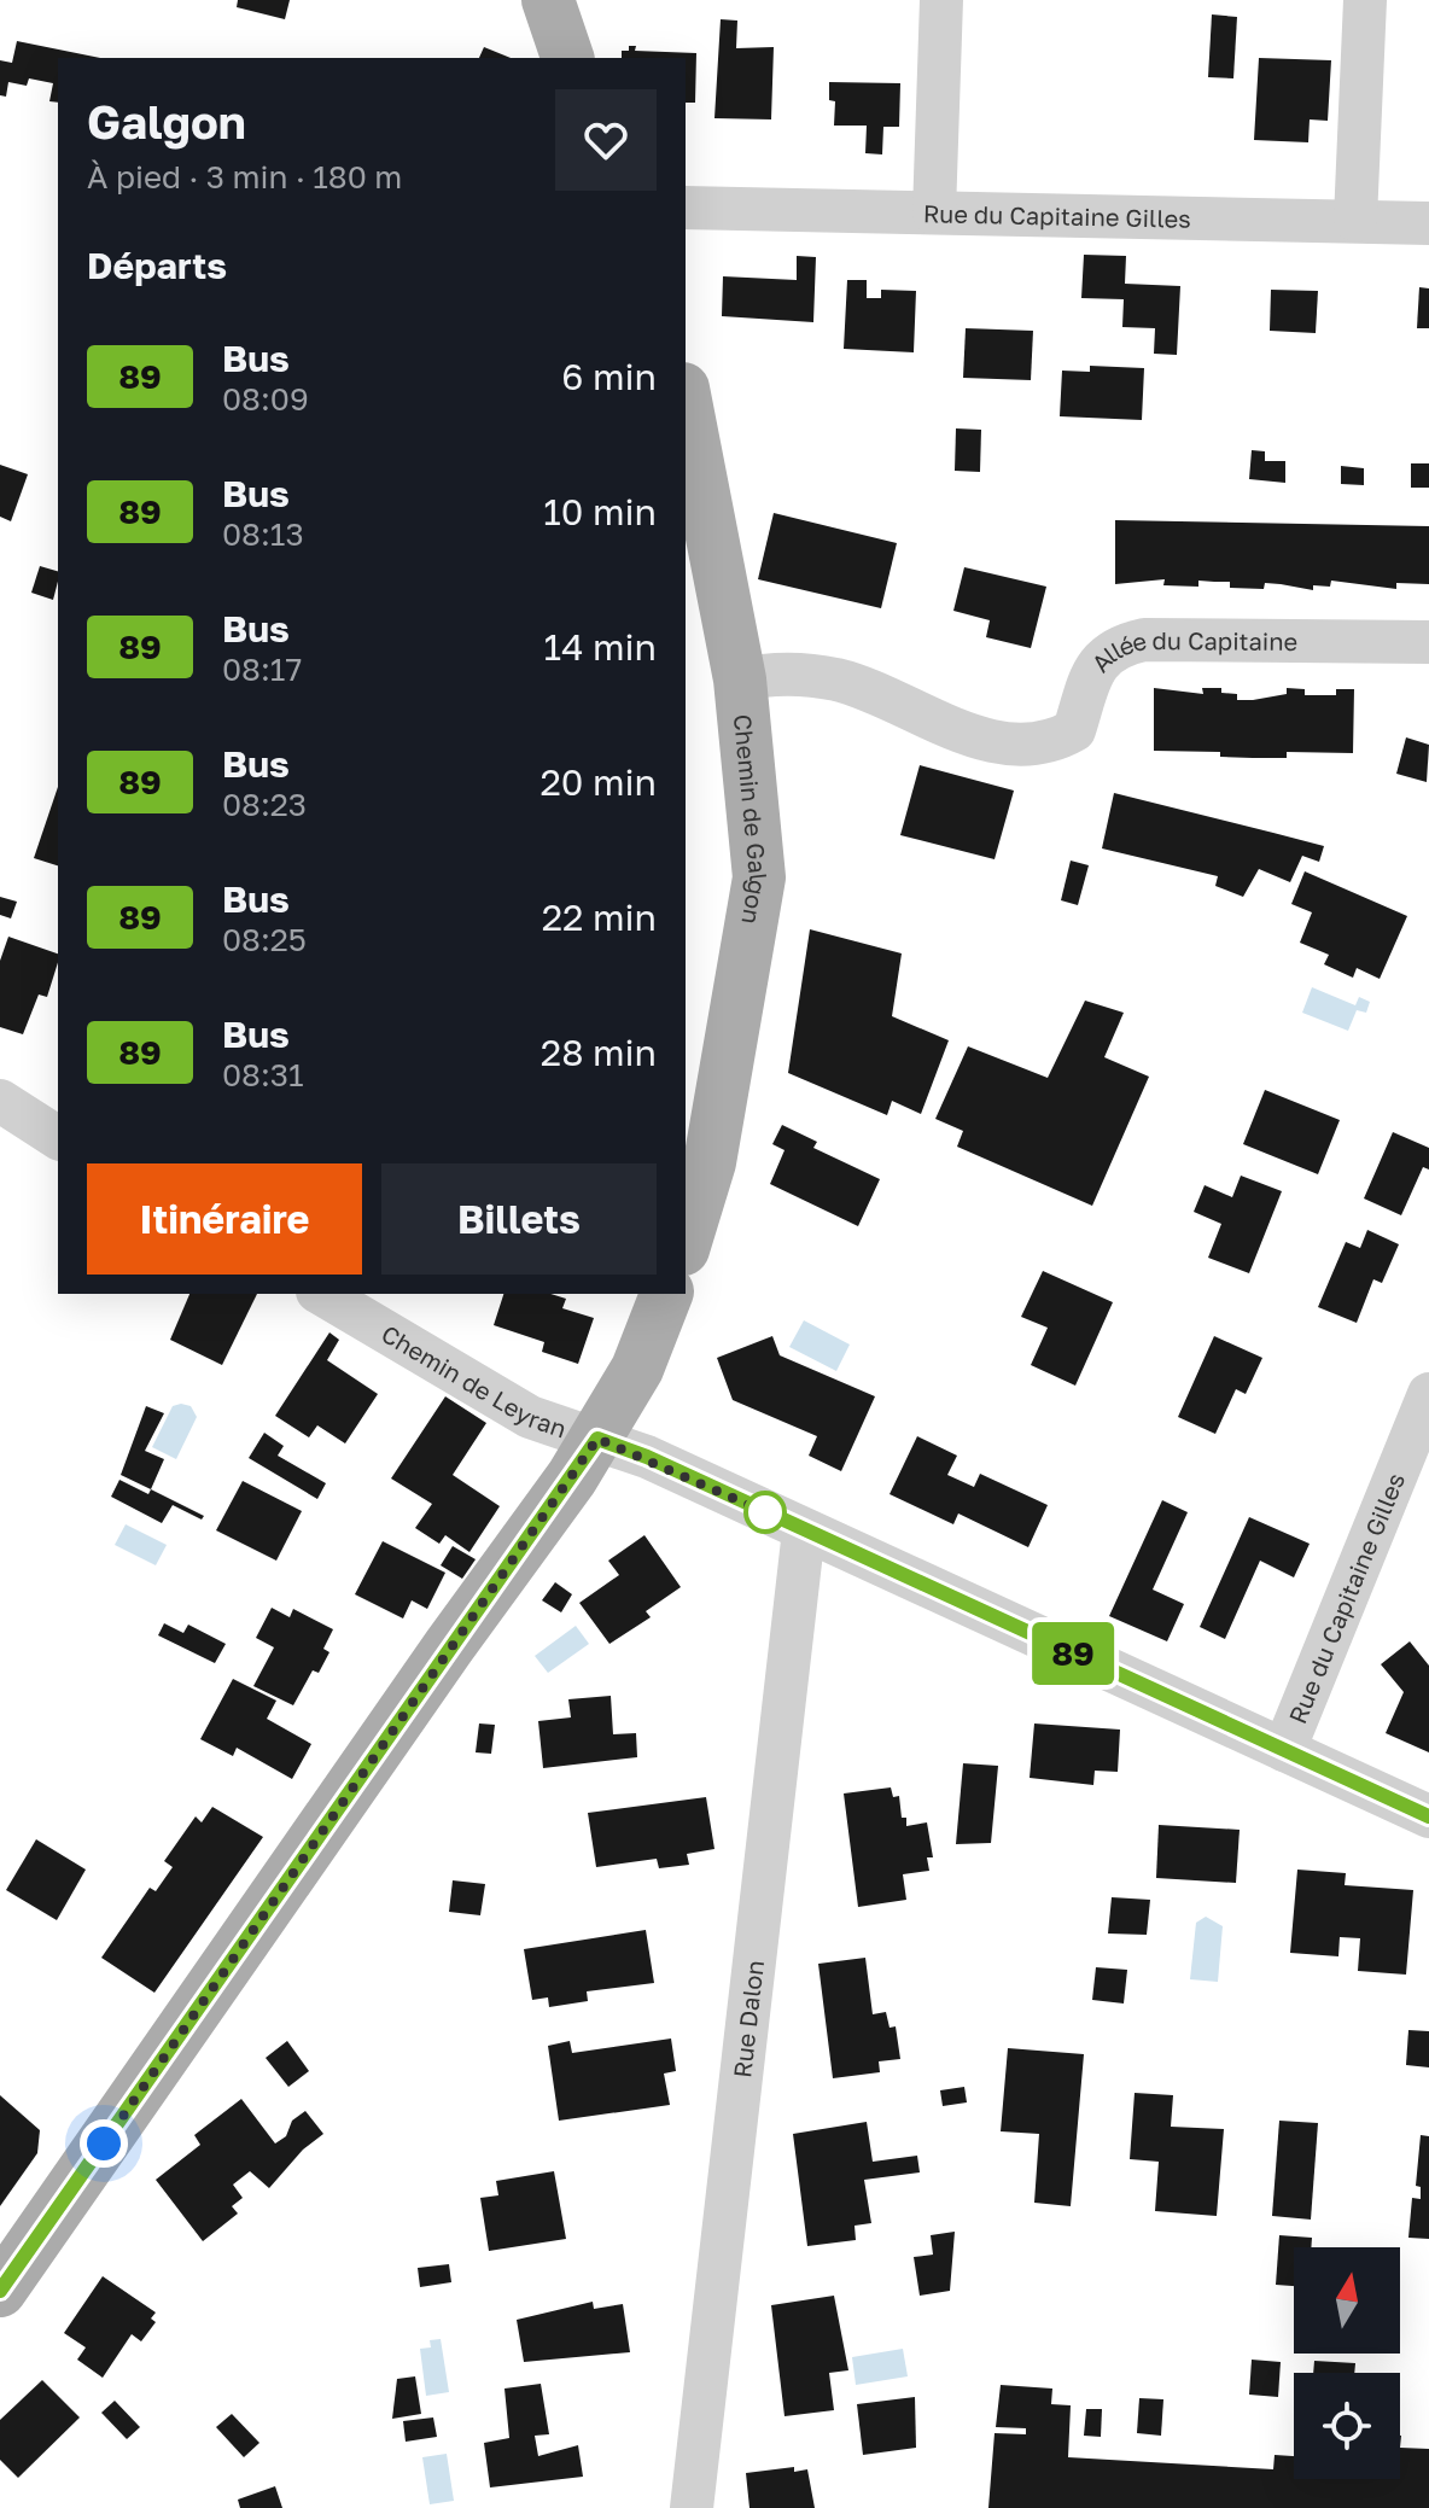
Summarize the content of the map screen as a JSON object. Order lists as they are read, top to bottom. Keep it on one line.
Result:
{"streets":{"main road":["Chemin de Galgon"],"street":["Rue du Capitaine Gilles","Allée du Capitaine","Chemin de Leyran","Rue Dalon"]},"crossings":[["Rue du Capitaine Gilles","Chemin de Leyran"],["Allée du Capitaine","Chemin de Galgon"],["Chemin de Leyran","Rue Dalon"]],"lines":["bus line 89"],"north":"top","page":{"on_map":"89","heading":[["Galgon","À pied · 3 min · 180 m"],"Départs"],"list":[{"mark":"89","name":"Bus","note":"08:09","value":"6 min"},{"mark":"89","name":"Bus","note":"08:13","value":"10 min"},{"mark":"89","name":"Bus","note":"08:17","value":"14 min"},{"mark":"89","name":"Bus","note":"08:23","value":"20 min"},{"mark":"89","name":"Bus","note":"08:25","value":"22 min"},{"mark":"89","name":"Bus","note":"08:31","value":"28 min"}],"buttons":["Itinéraire","Billets"]}}
